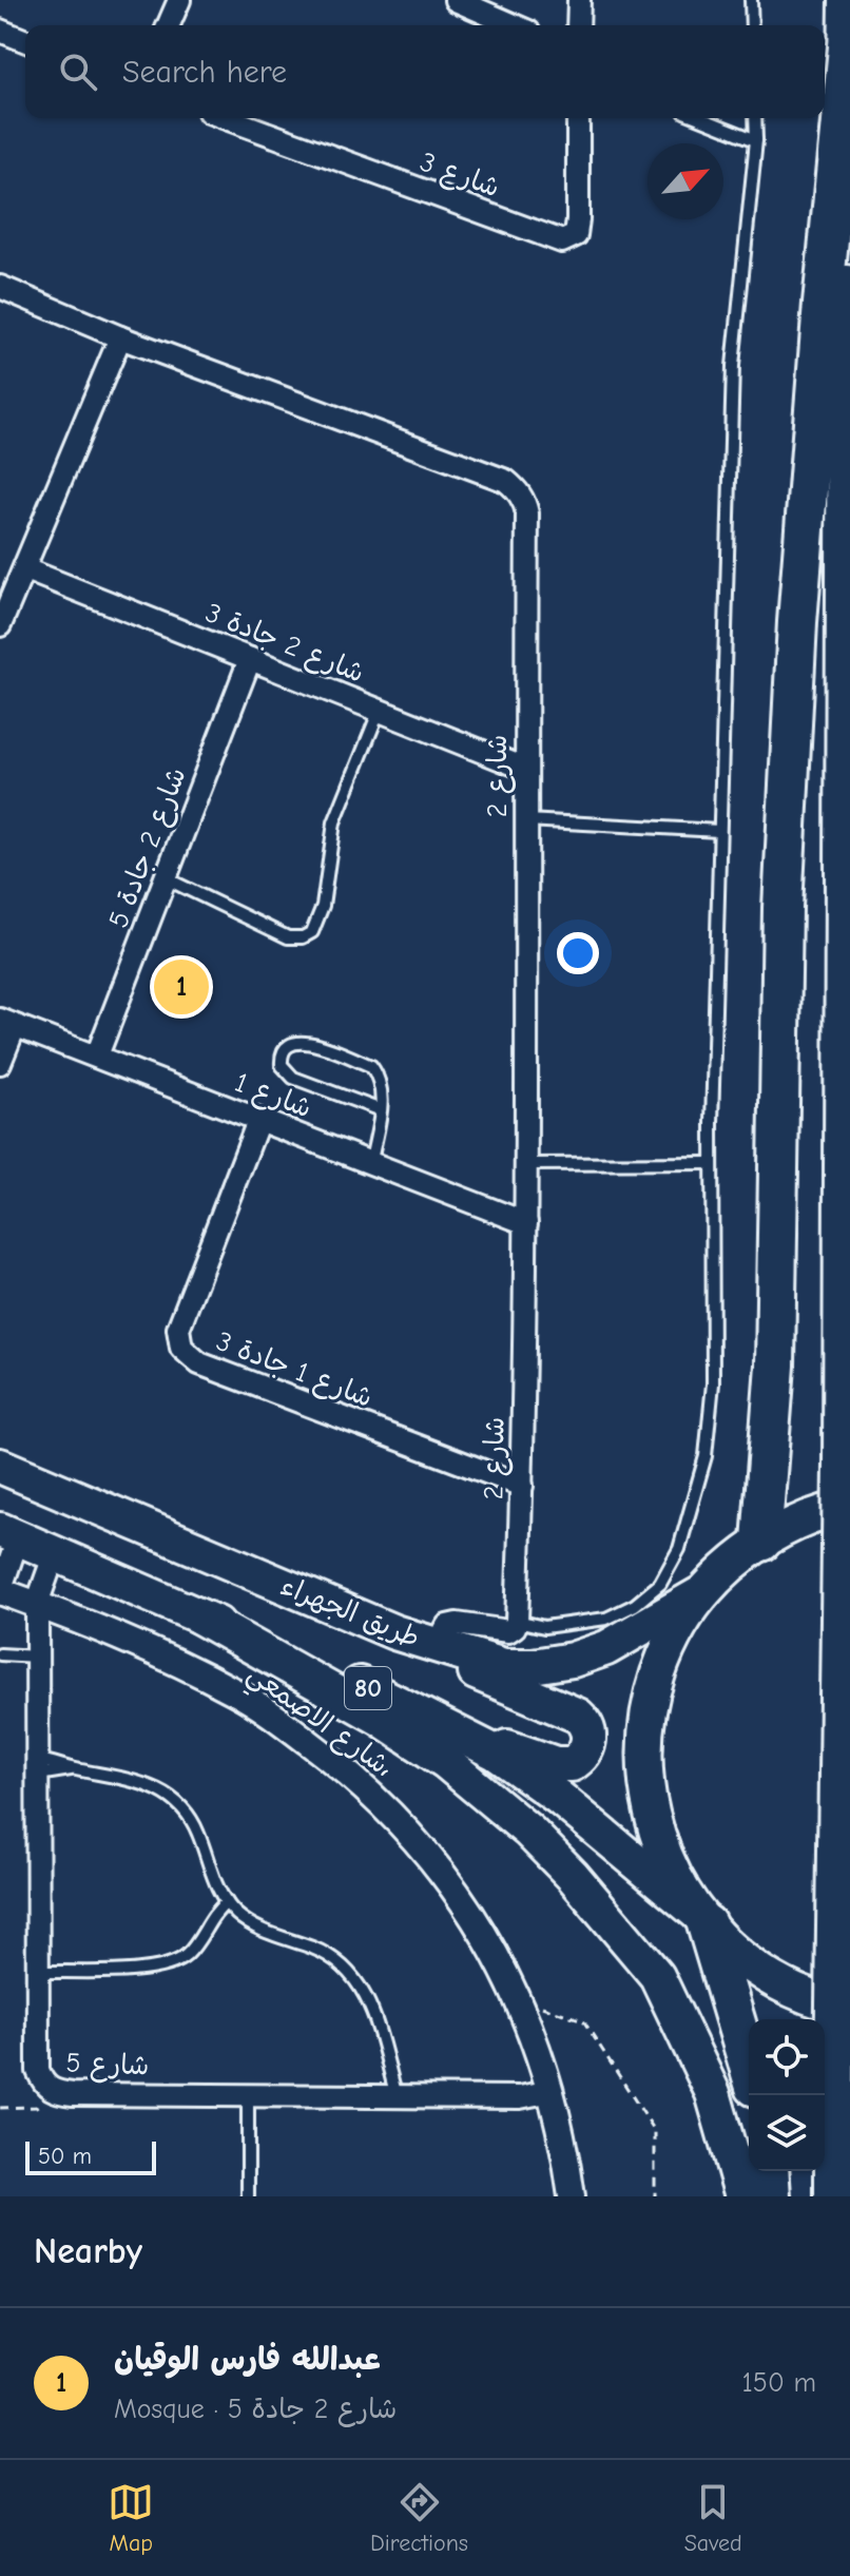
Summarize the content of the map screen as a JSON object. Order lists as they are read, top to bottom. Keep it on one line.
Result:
{"streets":{"highway":["طريق الجهراء","80"],"street":["شارع 3","شارع 2 جادة 3","شارع 2","شارع 2 جادة 5","شارع 1","شارع 1 جادة 3","شارع الاصمعي،","شارع 5"]},"crossings":[["شارع 2 جادة 3","شارع 2"],["شارع 2 جادة 3","شارع 2 جادة 5"],["شارع 2","شارع 1"],["شارع 2","شارع 1 جادة 3"],["شارع 2 جادة 5","شارع 1"],["شارع 1","شارع 1 جادة 3"],["طريق الجهراء","80"],["شارع الاصمعي،","شارع 5"]],"scale_bar":"50 m","north":"top right","page":{"search":"Search here","pins":"1","scale":"50 m","heading":"Nearby","list":[{"mark":"1","name":"عبدالله فارس الوقيان","note":"Mosque · شارع 2 جادة 5","value":"150 m"}],"nav":["Map","Directions","Saved"]}}
